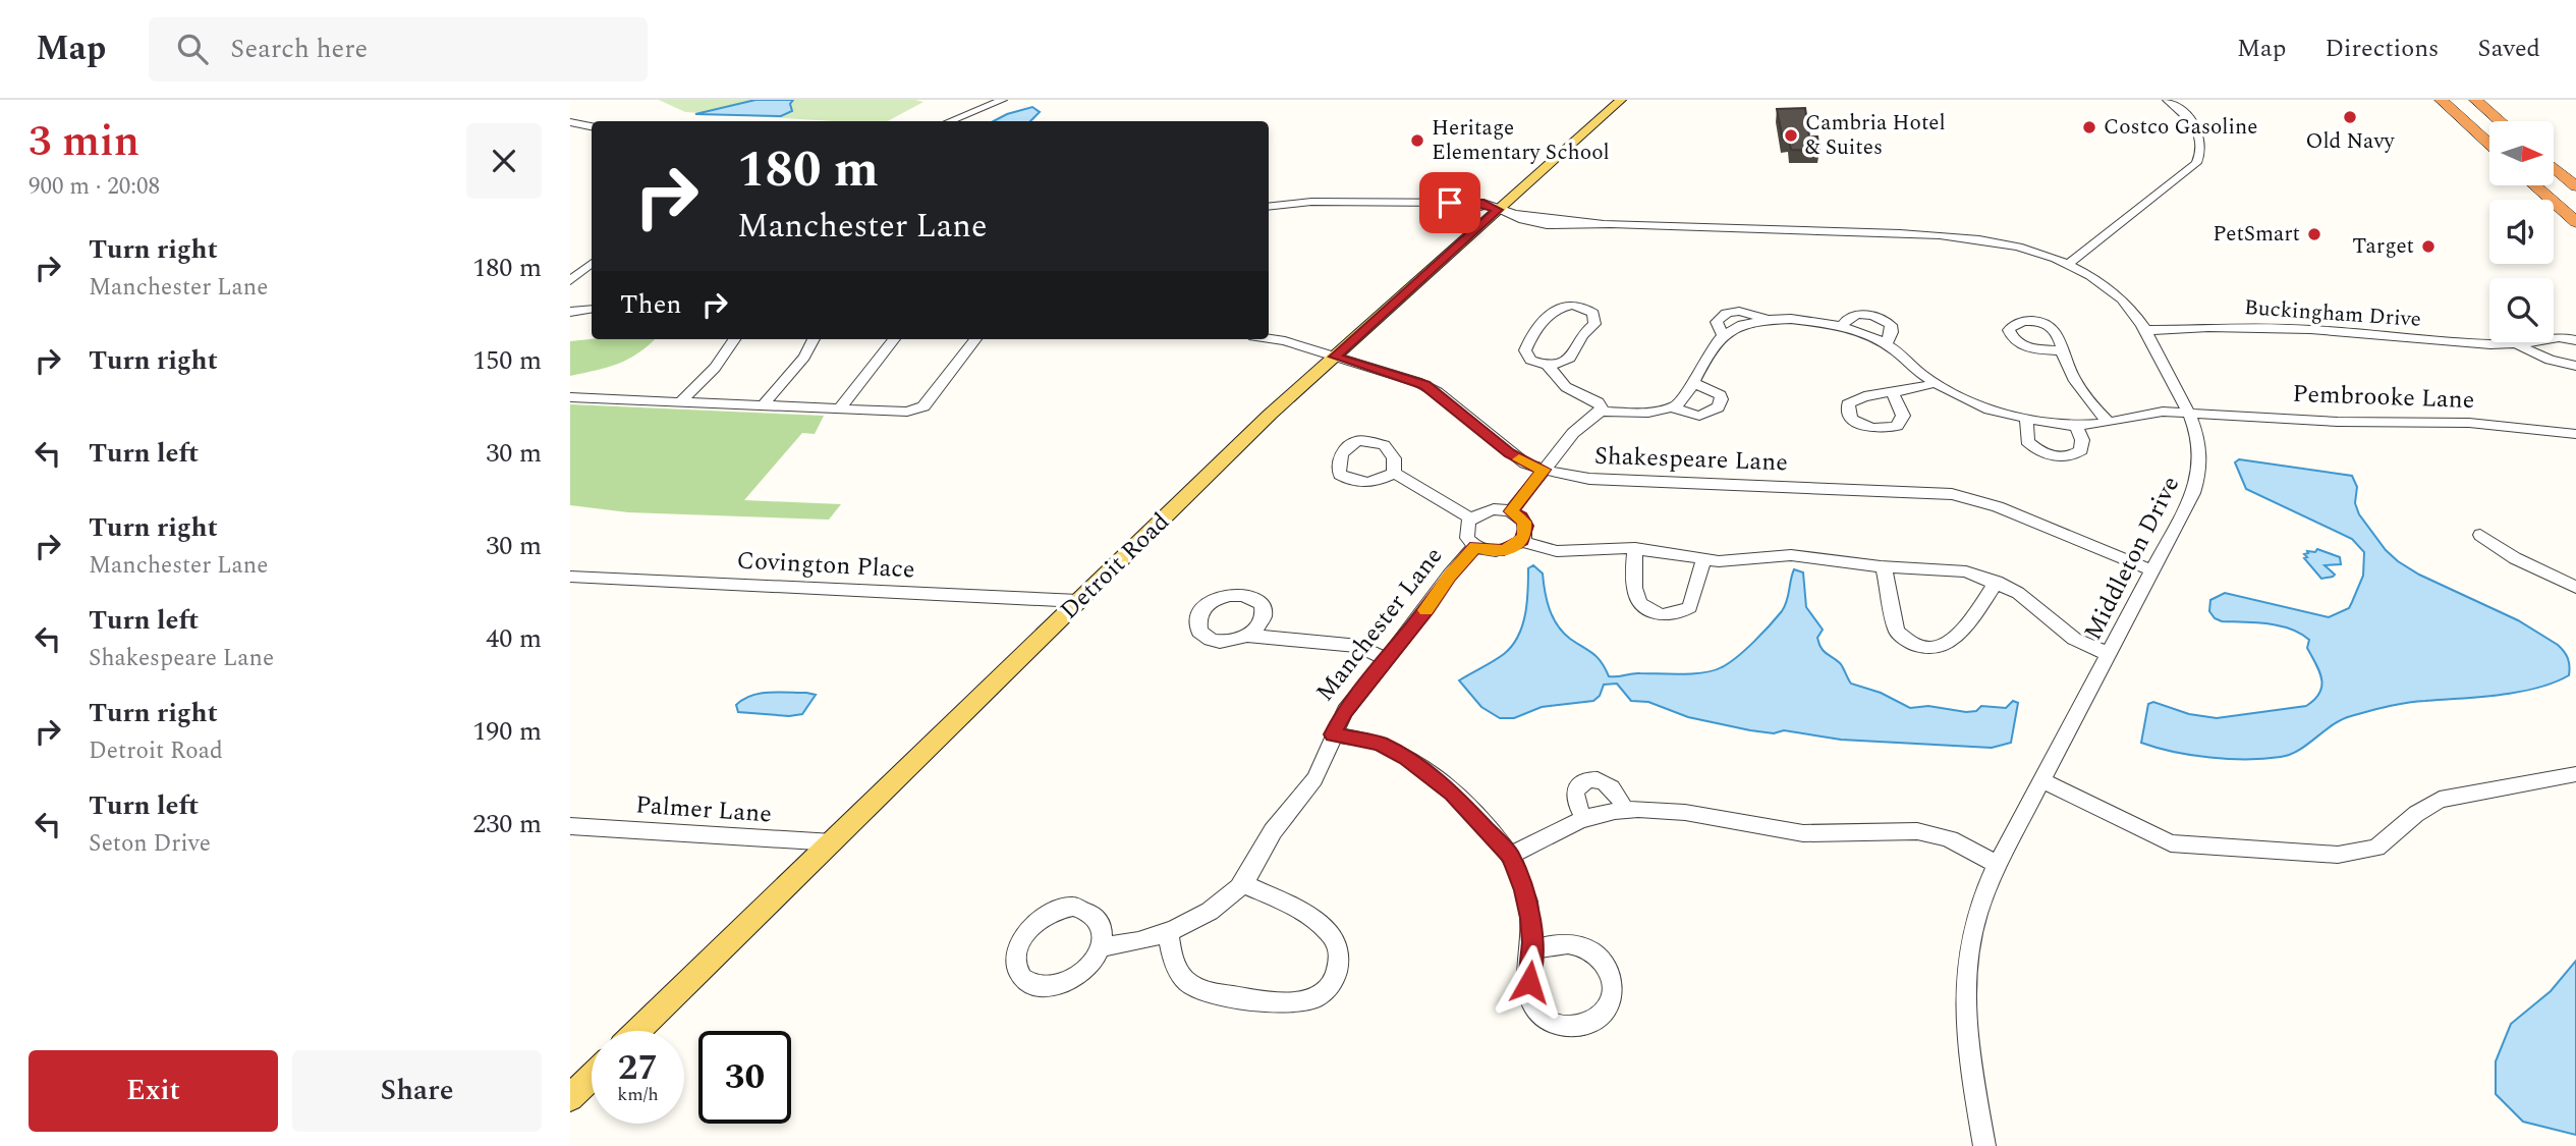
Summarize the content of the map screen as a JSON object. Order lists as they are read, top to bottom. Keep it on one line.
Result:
{"streets":{"main road":["Detroit Road"],"street":["Buckingham Drive","Pembrooke Lane","Shakespeare Lane","Middleton Drive","Covington Place","Manchester Lane","Palmer Lane"]},"crossings":[["Buckingham Drive","Middleton Drive"],["Pembrooke Lane","Middleton Drive"],["Shakespeare Lane","Middleton Drive"],["Shakespeare Lane","Detroit Road"],["Middleton Drive","Detroit Road"],["Covington Place","Detroit Road"],["Detroit Road","Palmer Lane"]],"places":["Old Navy","Costco Gasoline","Cambria Hotel & Suites","Heritage Elementary School","PetSmart","Target"],"north":"right","page":{"header":"Map","search":"Search here","nav":["Map","Directions","Saved"],"heading":["3 min","900 m · 20:08"],"turn":["180 m","Manchester Lane"],"list":[{"name":"Turn right","note":"Manchester Lane","value":"180 m"},{"name":"Turn right","value":"150 m"},{"name":"Turn left","value":"30 m"},{"name":"Turn right","note":"Manchester Lane","value":"30 m"},{"name":"Turn left","note":"Shakespeare Lane","value":"40 m"},{"name":"Turn right","note":"Detroit Road","value":"190 m"},{"name":"Turn left","note":"Seton Drive","value":"230 m"}],"then":"Then","speed":"27 km/h","limit":"30","buttons":["Exit","Share"]}}
